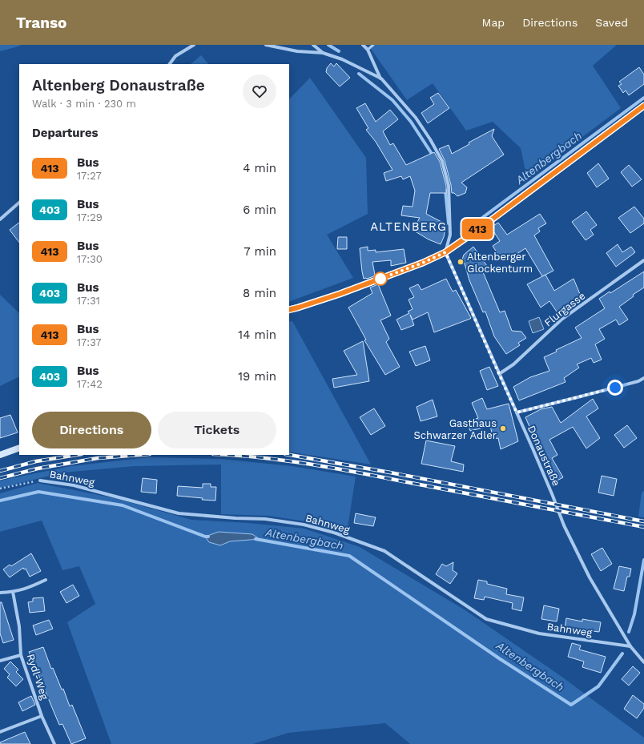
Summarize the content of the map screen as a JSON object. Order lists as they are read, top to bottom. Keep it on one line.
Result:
{"streets":{"street":["Flurgasse","Donaustraße","Bahnweg","Rydl-Weg"]},"crossings":[["Flurgasse","Donaustraße"],["Donaustraße","Bahnweg"]],"districts":["ALTENBERG"],"water":["Altenbergbach"],"places":["Altenberger Glockenturm","Gasthaus Schwarzer Adler"],"lines":["bus line 413"],"page":{"header":"Transo","nav":["Map","Directions","Saved"],"on_map":"413","heading":[["Altenberg Donaustraße","Walk · 3 min · 230 m"],"Departures"],"list":[{"mark":"413","name":"Bus","note":"17:27","value":"4 min"},{"mark":"403","name":"Bus","note":"17:29","value":"6 min"},{"mark":"413","name":"Bus","note":"17:30","value":"7 min"},{"mark":"403","name":"Bus","note":"17:31","value":"8 min"},{"mark":"413","name":"Bus","note":"17:37","value":"14 min"},{"mark":"403","name":"Bus","note":"17:42","value":"19 min"}],"buttons":["Directions","Tickets"]}}
